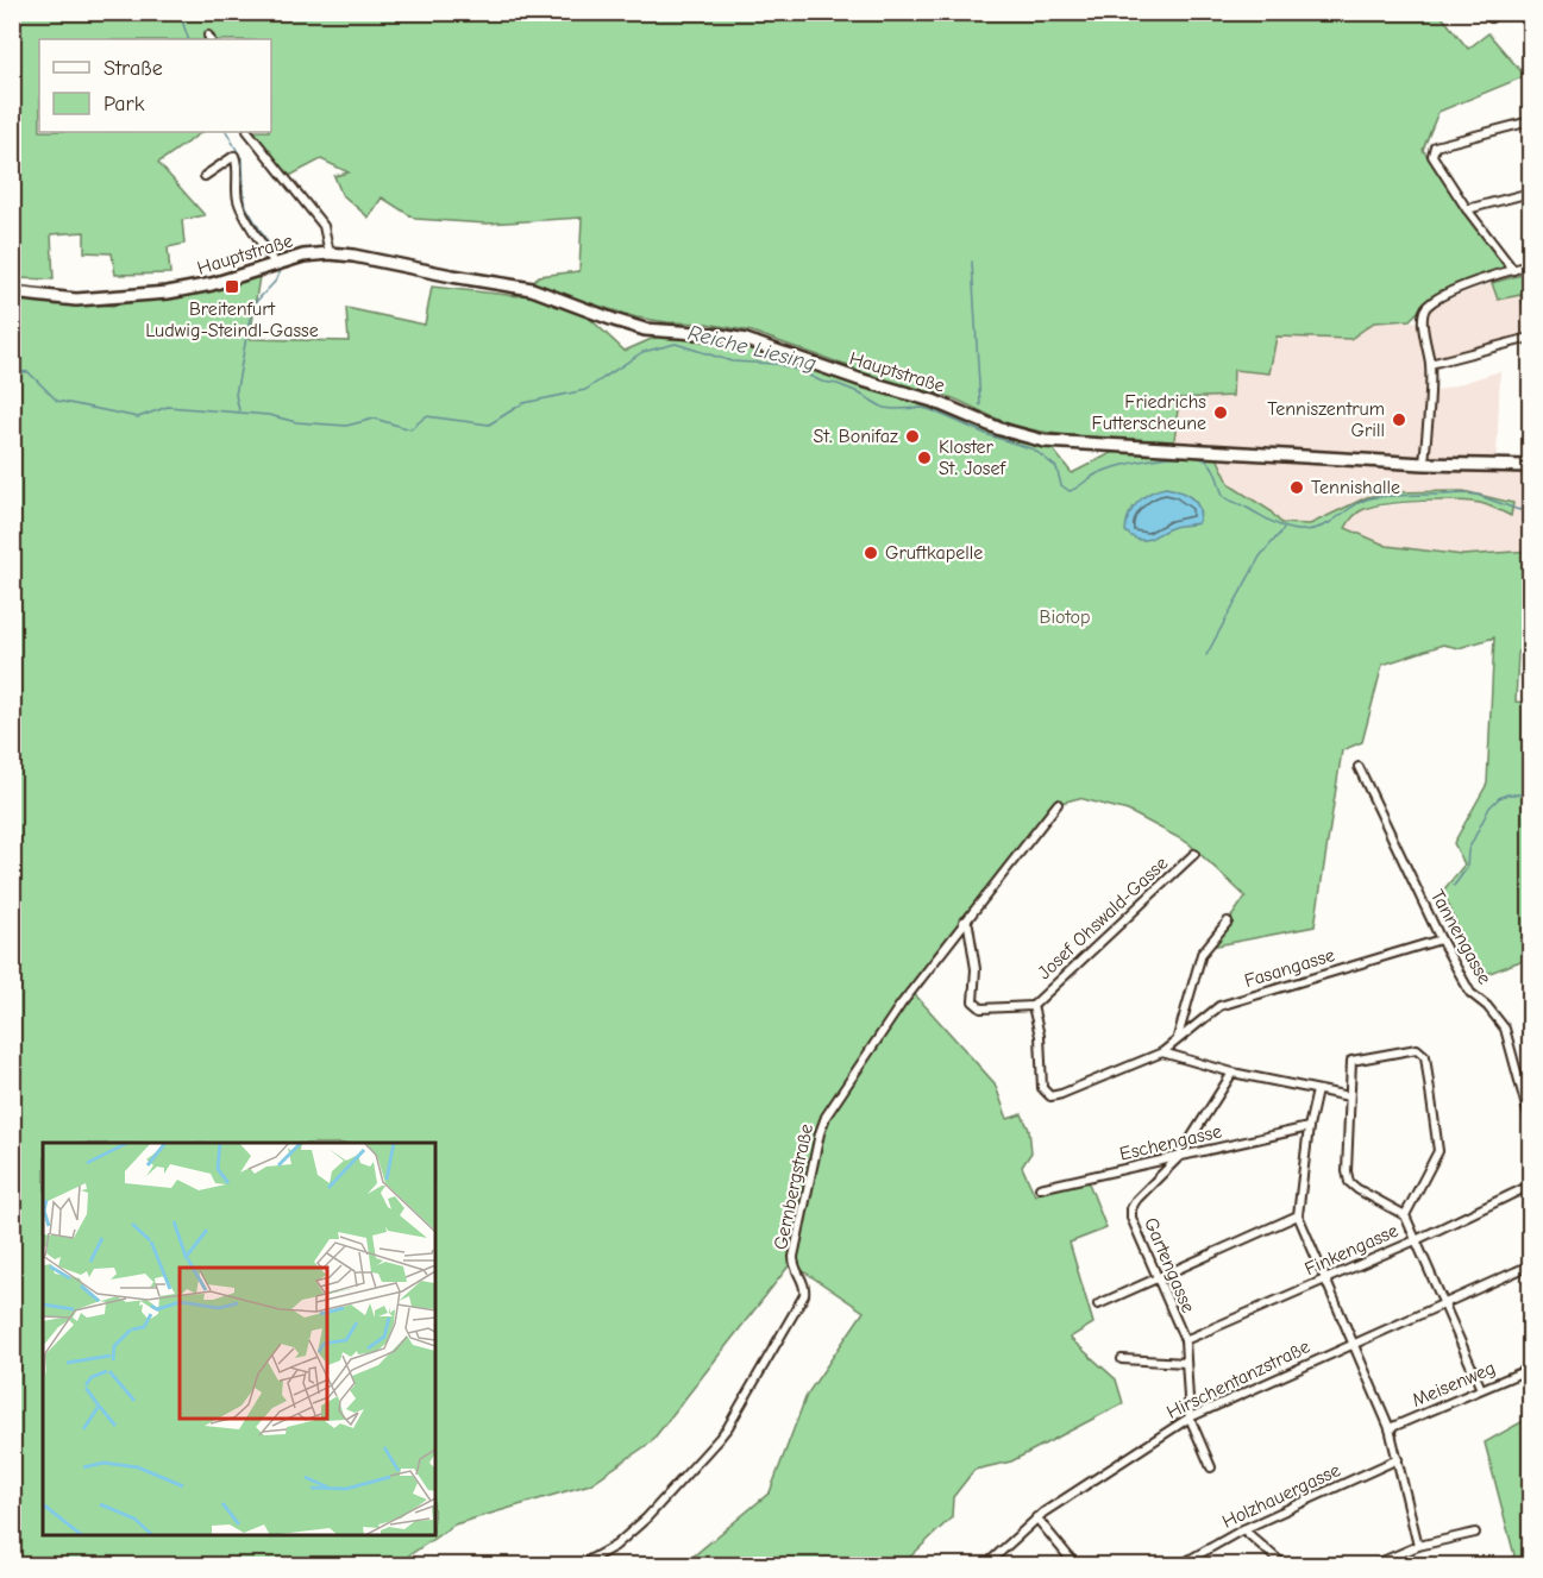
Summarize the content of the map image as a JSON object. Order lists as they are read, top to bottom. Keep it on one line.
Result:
{"streets":{"main road":["Hauptstraße"],"street":["Josef Ohswald-Gasse","Tannengasse","Fasangasse","Eschengasse","Gernbergstraße","Finkengasse","Gartengasse","Hirschentanzstraße","Meisenweg","Holzhauergasse"]},"crossings":[["Tannengasse","Fasangasse"],["Eschengasse","Gartengasse"],["Finkengasse","Gartengasse"],["Gartengasse","Hirschentanzstraße"]],"water":["Reiche Liesing"],"parks":["Biotop"],"places":{"transit":["Breitenfurt Ludwig-Steindl-Gasse"],"other":["Friedrichs Futterscheune","Tenniszentrum Grill","St. Bonifaz","Kloster St. Josef","Tennishalle","Gruftkapelle"]},"legend":["Straße","Park"]}
